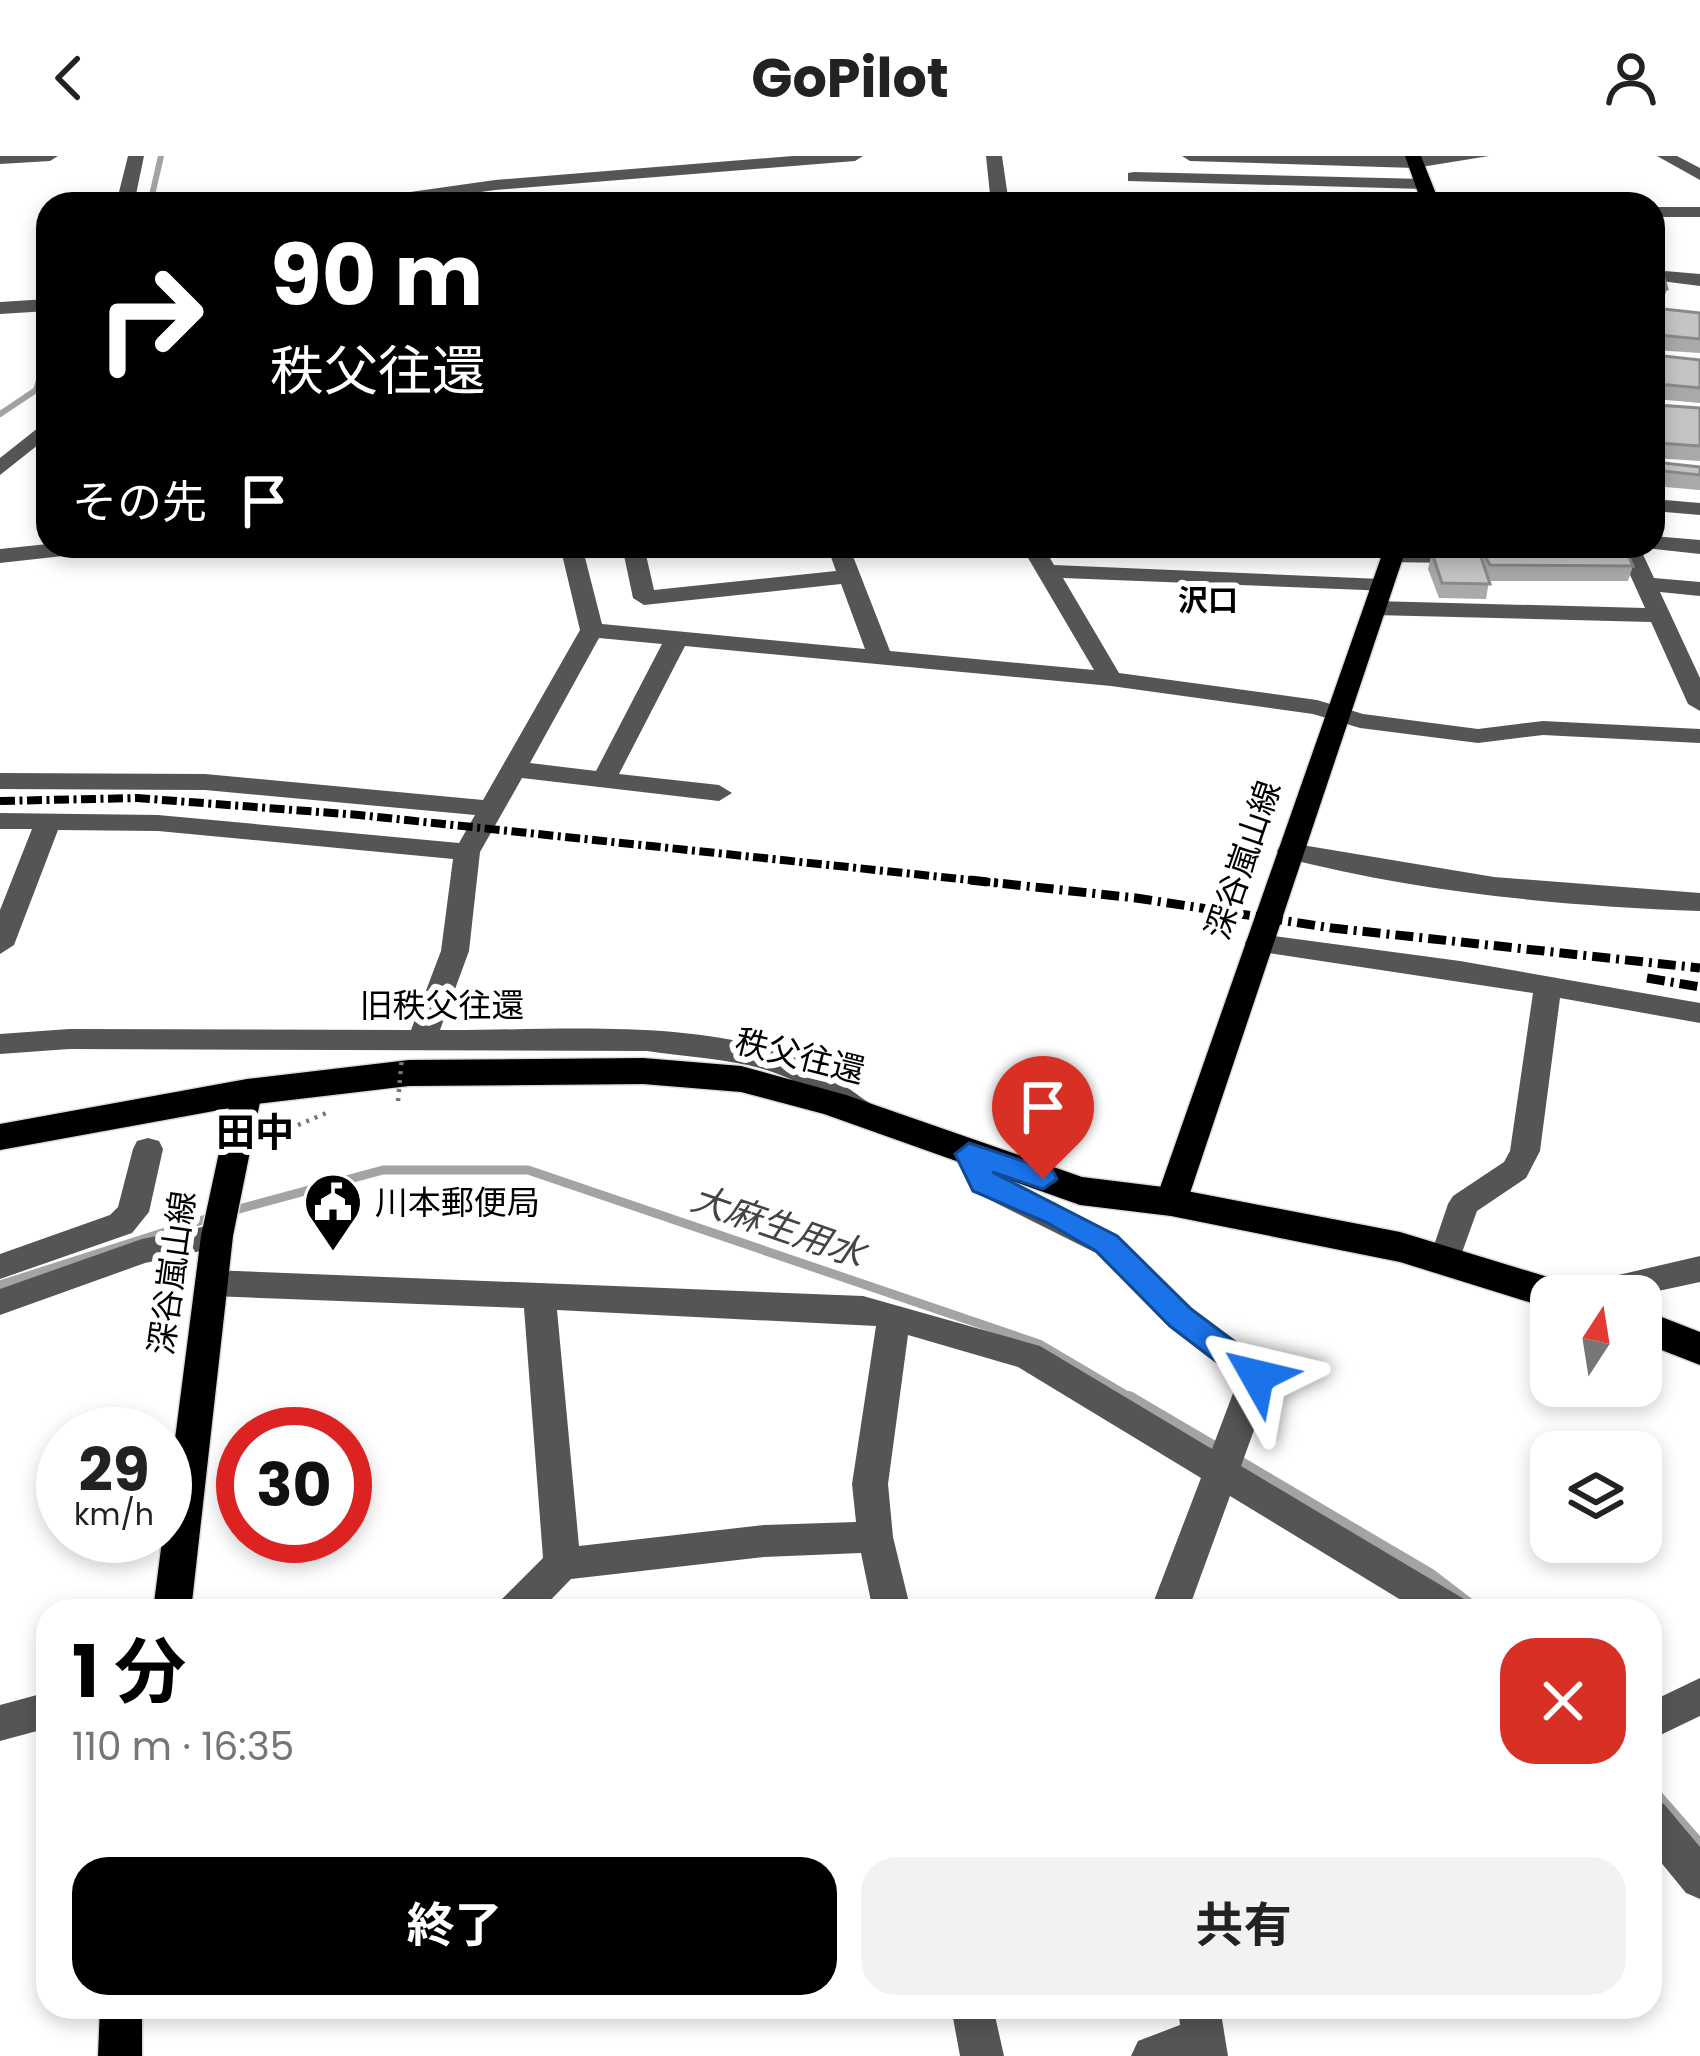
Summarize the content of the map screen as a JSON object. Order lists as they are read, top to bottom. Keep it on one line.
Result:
{"streets":{"highway":["秩父往還"],"main road":["深谷嵐山線"],"street":["旧秩父往還"]},"crossings":[["深谷嵐山線","秩父往還"],["旧秩父往還","秩父往還"]],"districts":["沢口","田中"],"water":["大麻生用水"],"places":{"public building":["川本郵便局"]},"north":"top","page":{"header":"GoPilot","turn":["90 m","秩父往還"],"then":"その先","speed":"29 km/h","limit":"30","heading":["1 分","110 m · 16:35"],"buttons":["終了","共有"]}}
